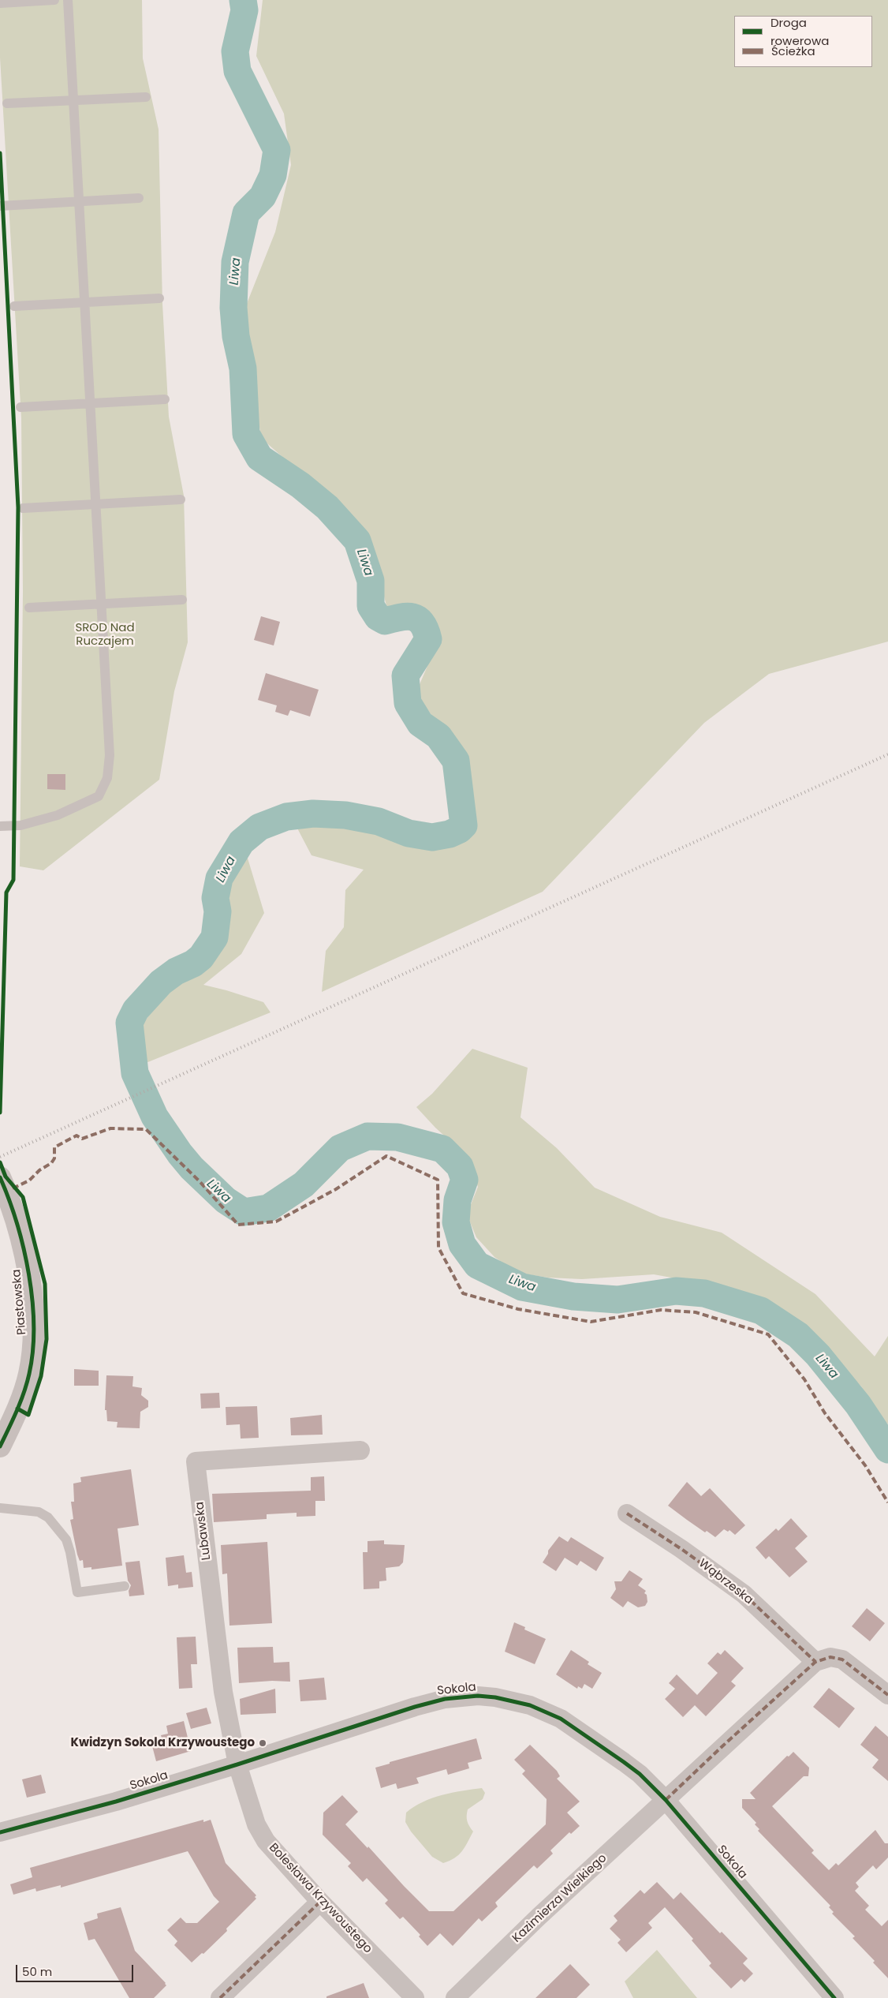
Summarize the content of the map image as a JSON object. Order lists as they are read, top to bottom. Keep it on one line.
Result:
{"streets":{"street":["Piastowska","Lubawska","Wąbrzeska","Sokola","Bolesława Krzywoustego","Kazimierza Wielkiego"]},"crossings":[["Lubawska","Sokola"],["Lubawska","Bolesława Krzywoustego"],["Sokola","Bolesława Krzywoustego"],["Sokola","Kazimierza Wielkiego"]],"water":["Liwa"],"parks":["SROD Nad Ruczajem"],"places":["Kwidzyn Sokola Krzywoustego"],"legend":["Droga rowerowa","Ścieżka"],"scale_bar":"50 m"}
